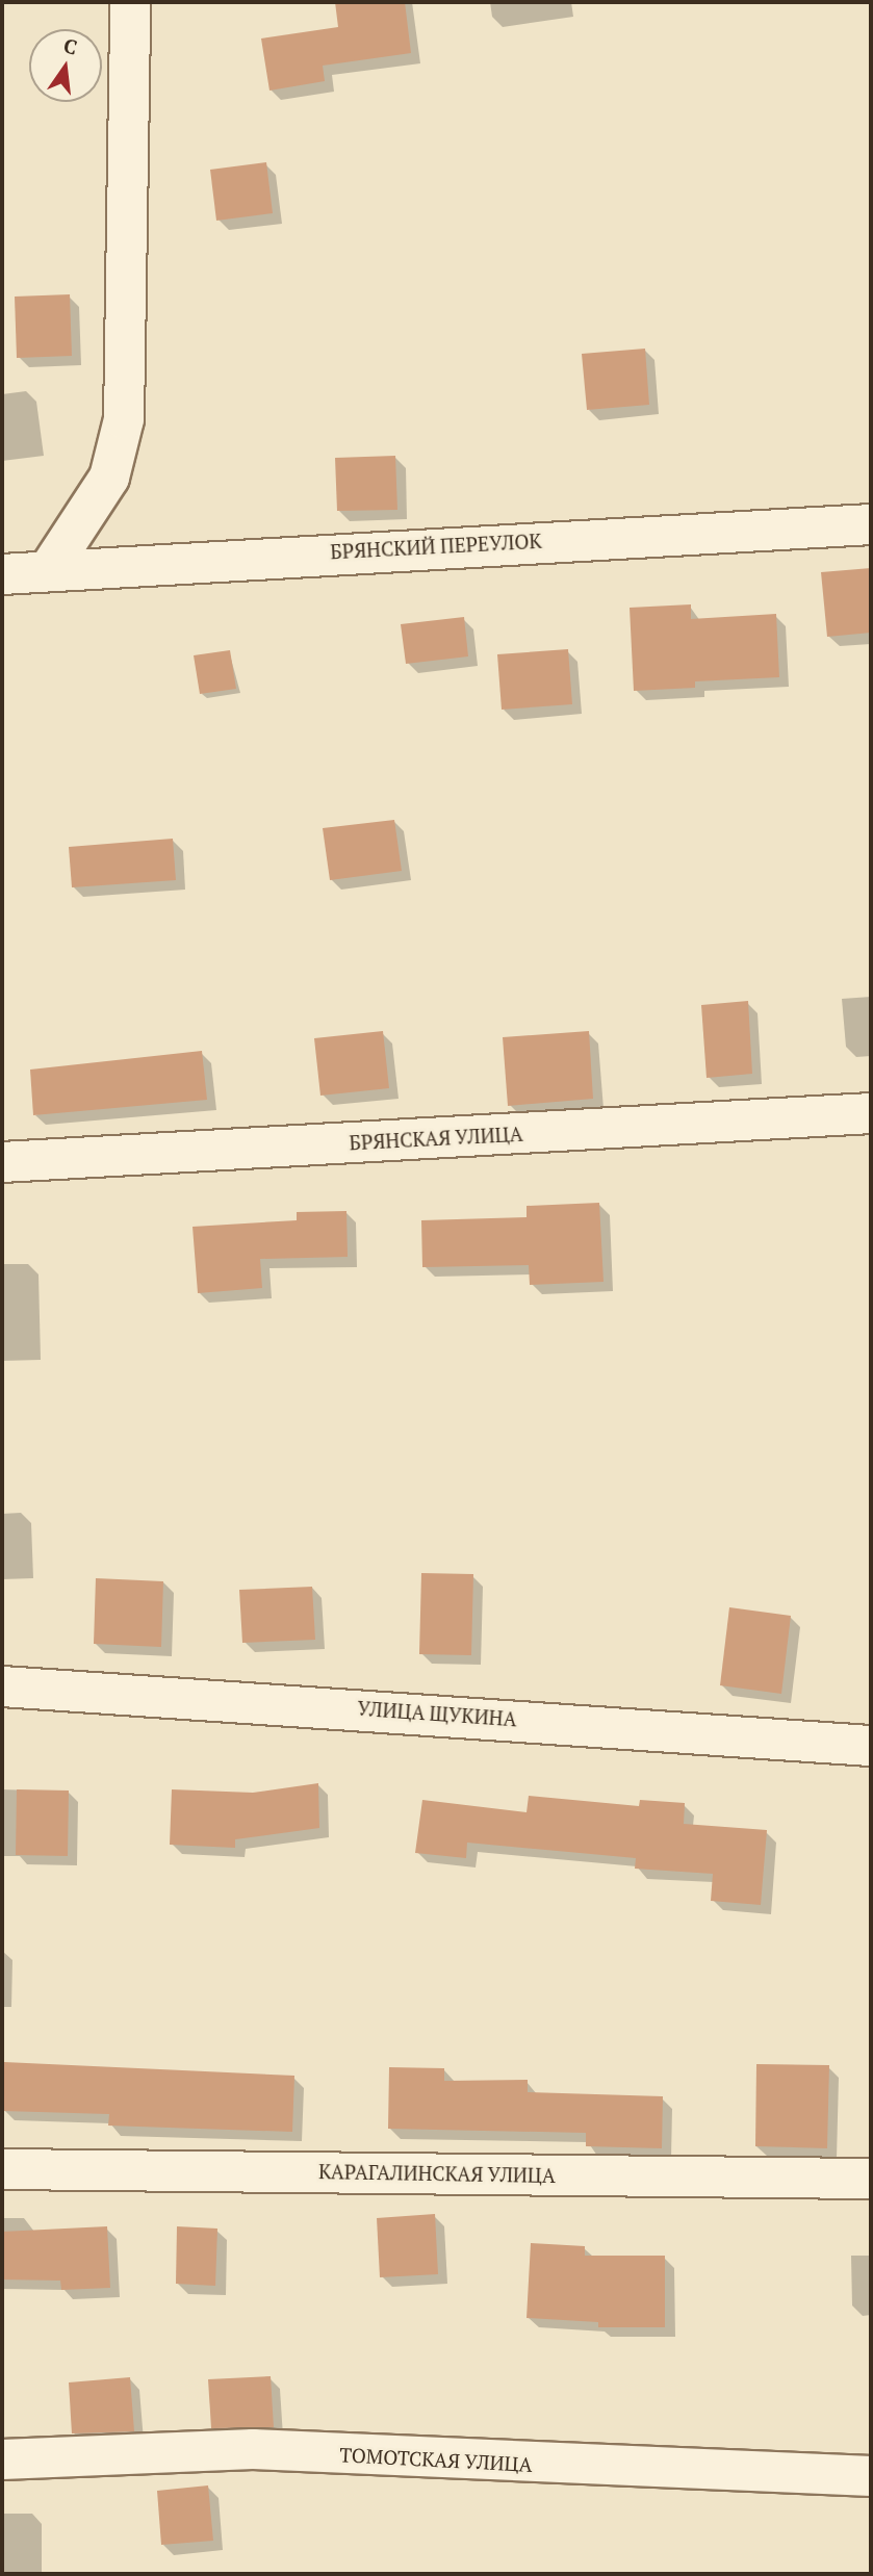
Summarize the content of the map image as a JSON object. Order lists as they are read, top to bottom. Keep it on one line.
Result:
{"streets":{"street":["БРЯНСКИЙ ПЕРЕУЛОК","БРЯНСКАЯ УЛИЦА","УЛИЦА ЩУКИНА","КАРАГАЛИНСКАЯ УЛИЦА","ТОМОТСКАЯ УЛИЦА"]},"north":"top"}
